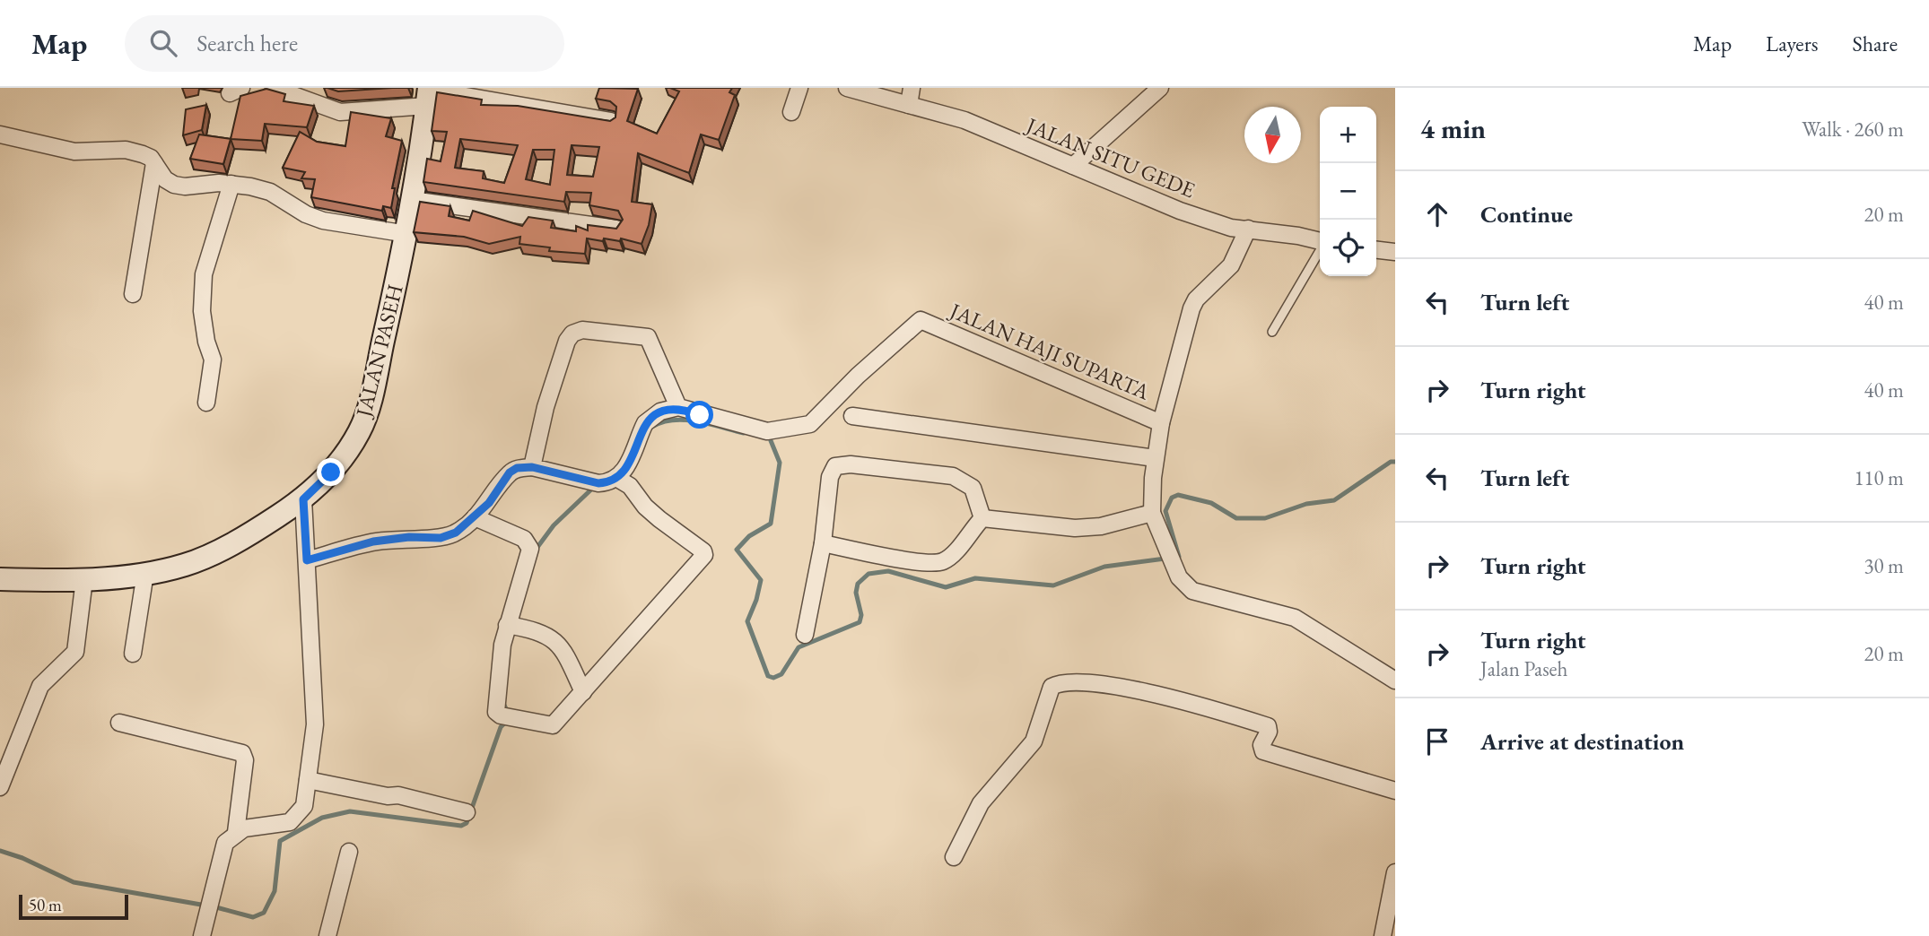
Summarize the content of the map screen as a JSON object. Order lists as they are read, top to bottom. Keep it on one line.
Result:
{"streets":{"street":["JALAN SITU GEDE","JALAN PASEH","JALAN HAJI SUPARTA"]},"scale_bar":"50 m","north":"bottom","page":{"header":"Map","search":"Search here","nav":["Map","Layers","Share"],"heading":["4 min","Walk · 260 m"],"map_buttons":["+","−"],"list":[["Continue","20 m"],["Turn left","40 m"],["Turn right","40 m"],["Turn left","110 m"],["Turn right","30 m"],["Turn right","Jalan Paseh","20 m"],"Arrive at destination"],"scale":"50 m"}}
